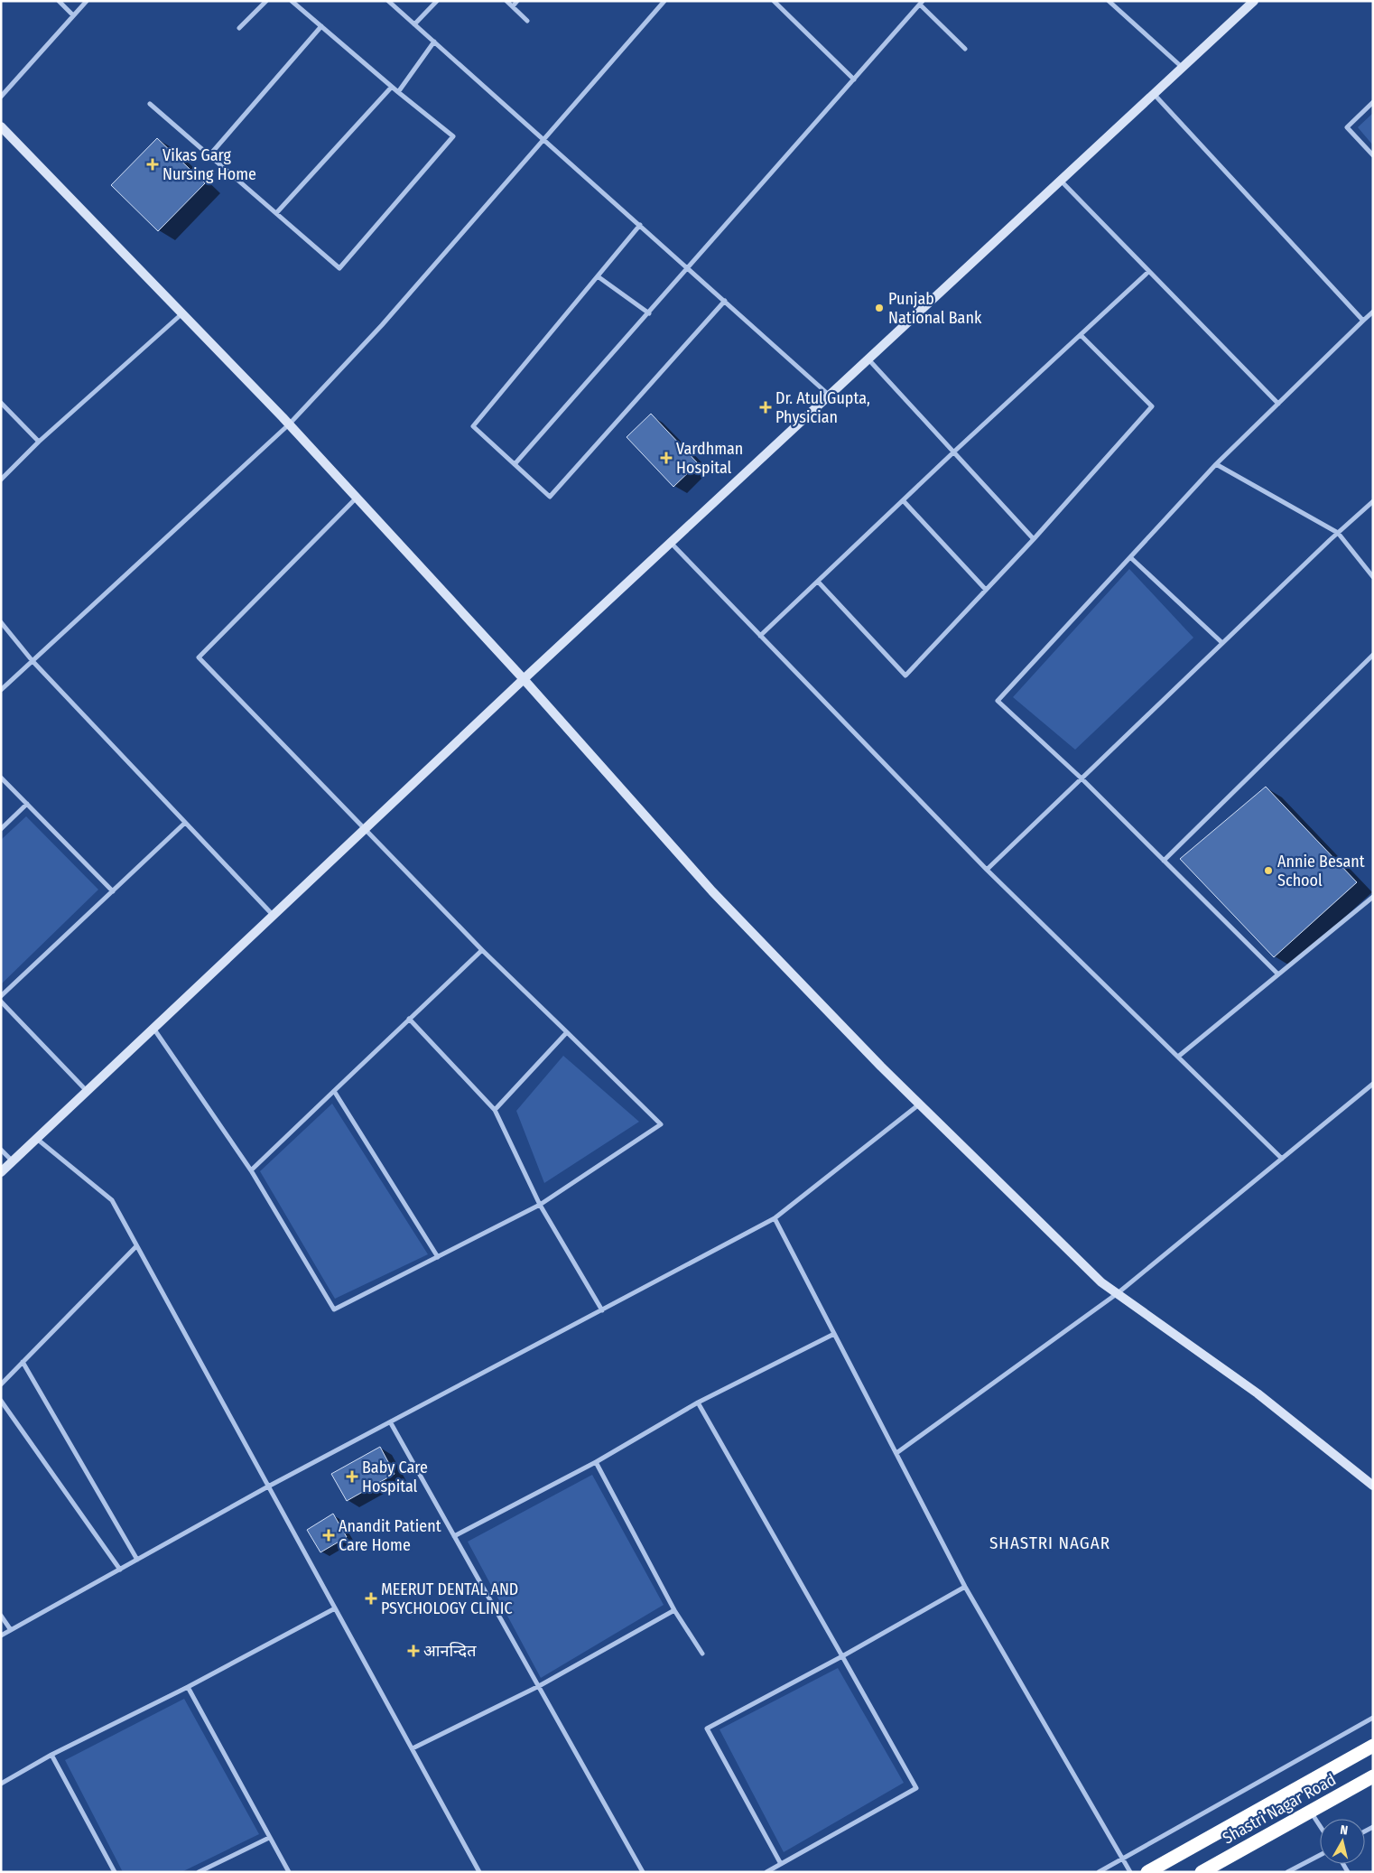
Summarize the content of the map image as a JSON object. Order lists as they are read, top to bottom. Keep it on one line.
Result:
{"streets":{"highway":["Shastri Nagar Road"]},"districts":["SHASTRI NAGAR"],"places":{"health":["Vikas Garg Nursing Home","Dr. Atul Gupta, Physician","Vardhman Hospital","Baby Care Hospital","Anandit Patient Care Home","MEERUT DENTAL AND PSYCHOLOGY CLINIC","आनन्दित"],"other":["Punjab National Bank","Annie Besant School"]},"north":"top"}
